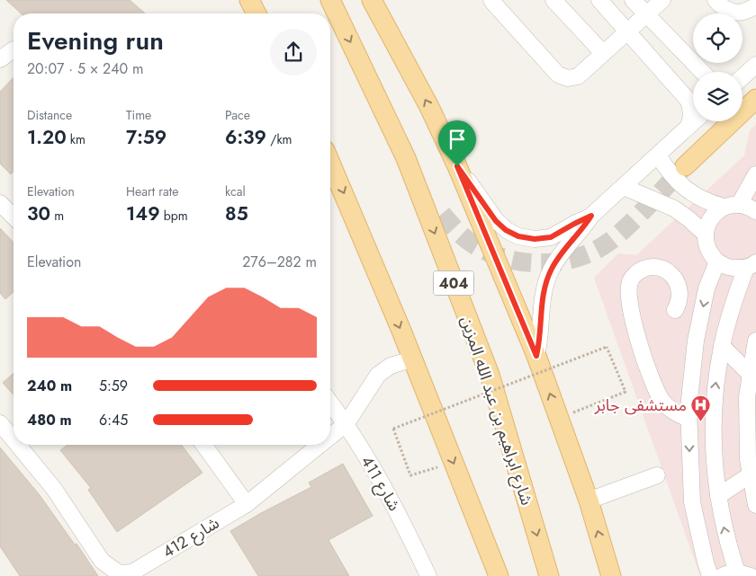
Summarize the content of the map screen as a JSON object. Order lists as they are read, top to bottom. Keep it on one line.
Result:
{"streets":{"main road":["404","شارع ابراهيم بن عبد الله المزين"],"street":["شارع 411","شارع 412"]},"crossings":[["شارع 411","شارع 412"]],"places":{"hospital":["مستشفى جابر"]},"page":{"heading":["Evening run","20:07 · 5 × 240 m"],"stats":[["Distance","1.20 km"],["Time","7:59"],["Pace","6:39 /km"],["Elevation","30 m"],["Heart rate","149 bpm"],["kcal","85"]],"chart":["Elevation","276–282 m"],"list":[{"name":"240 m","note":"5:59"},{"name":"480 m","note":"6:45"}]}}
